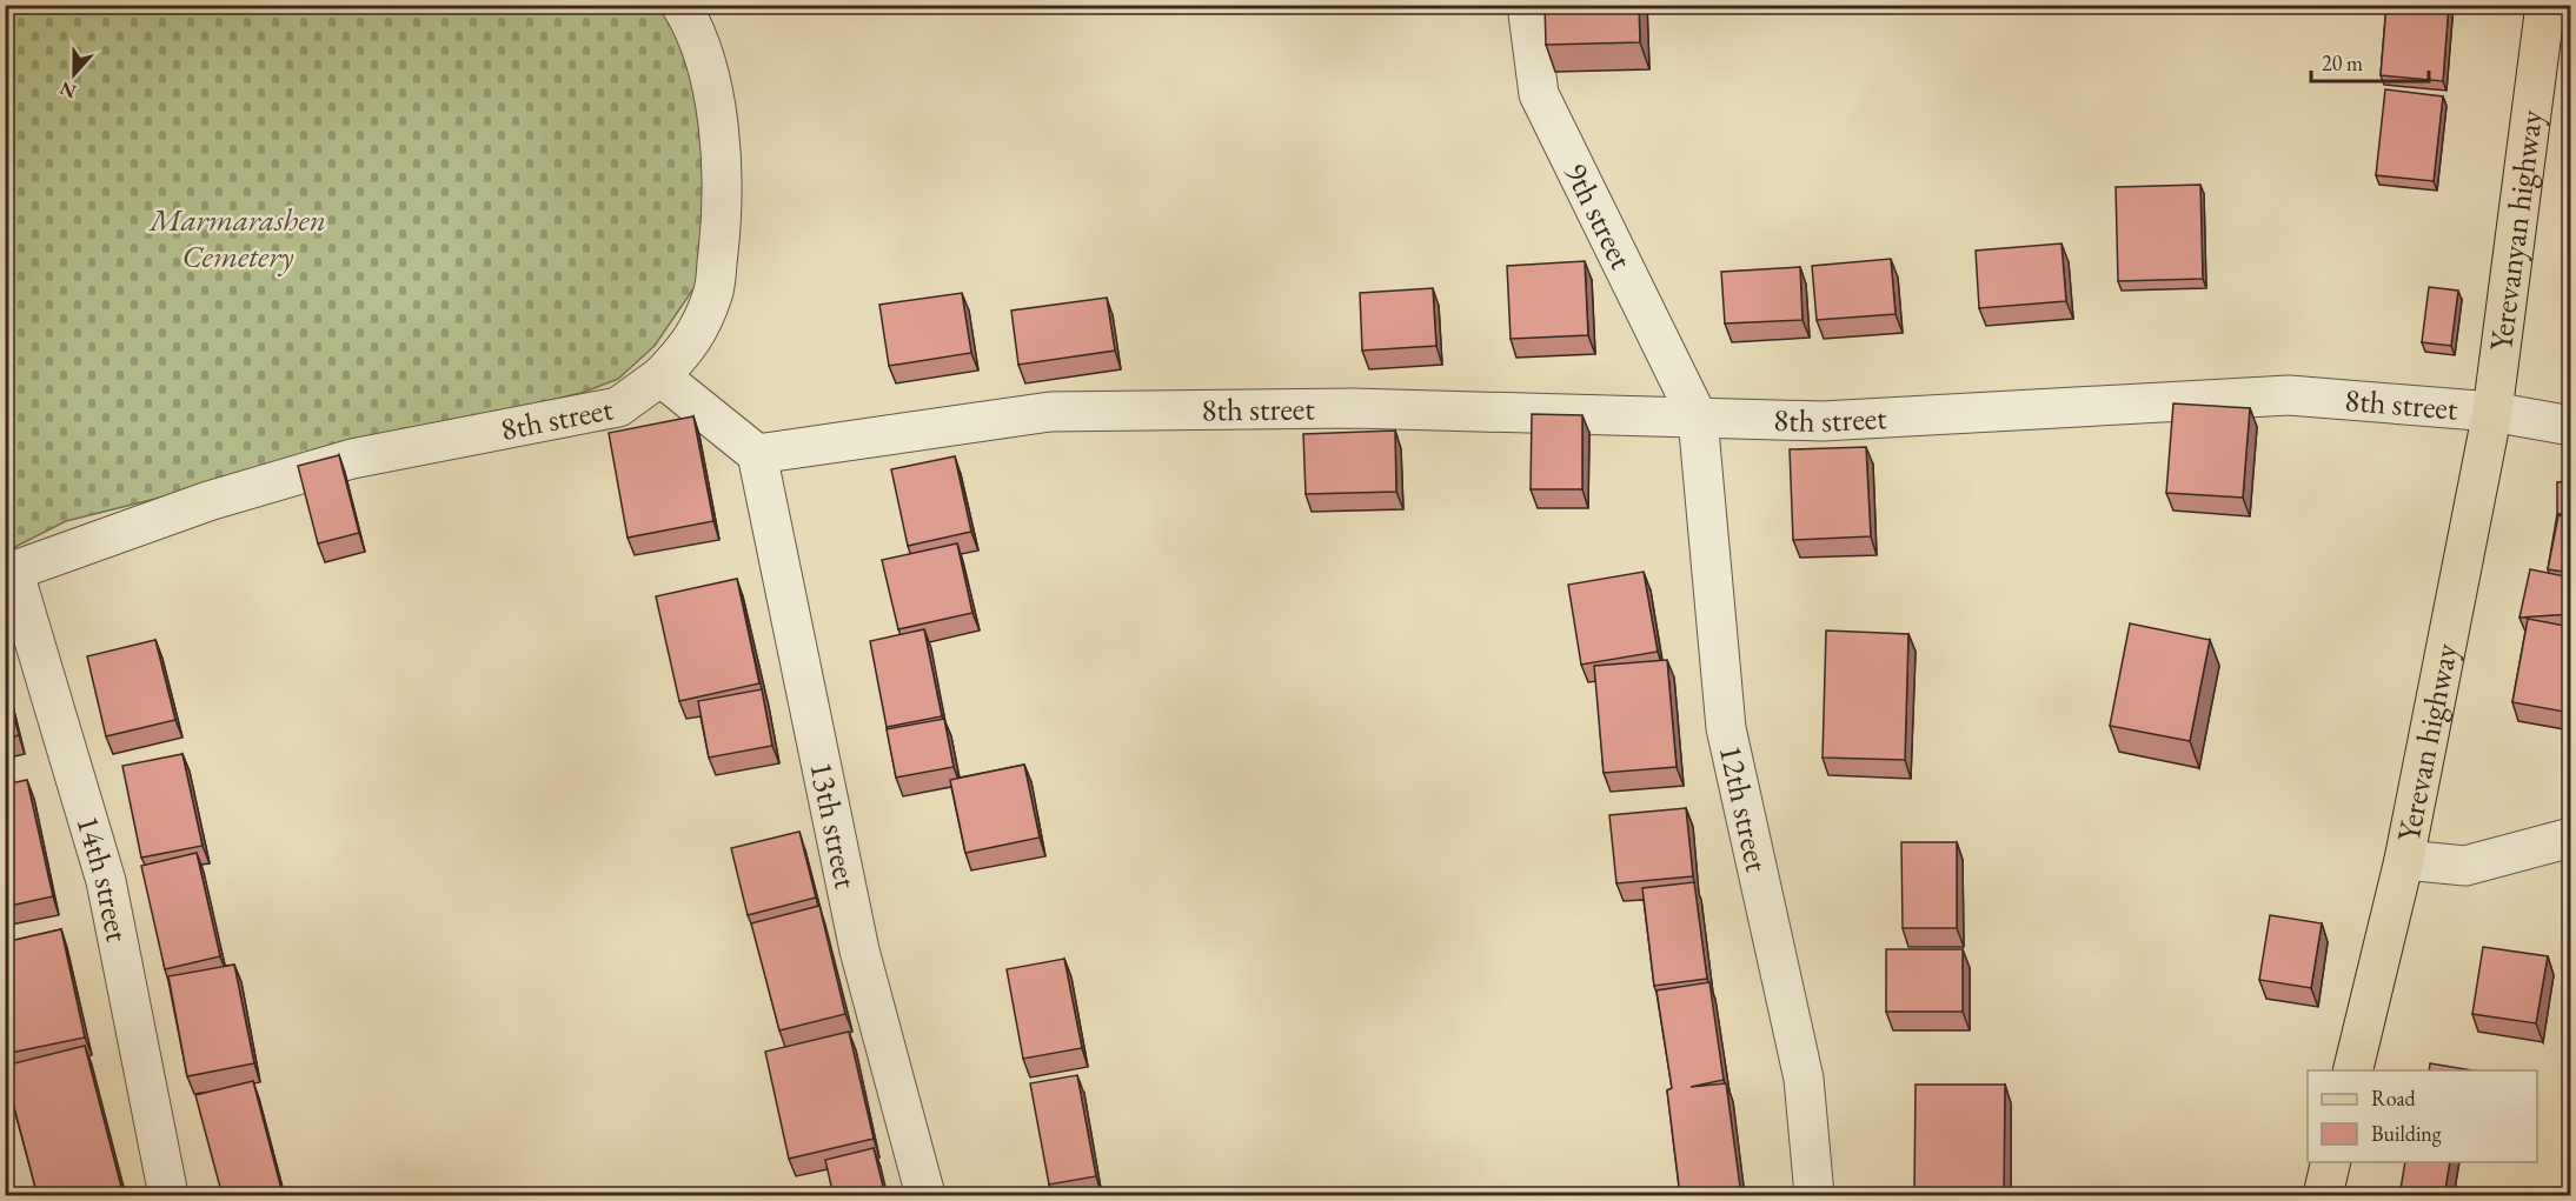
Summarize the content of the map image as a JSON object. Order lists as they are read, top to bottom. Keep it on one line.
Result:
{"streets":{"main road":["Yerevanyan highway","Yerevan highway"],"street":["9th street","8th street","12th street","13th street","14th street"]},"crossings":[["9th street","8th street"],["9th street","12th street"],["Yerevanyan highway","8th street"],["Yerevanyan highway","Yerevan highway"],["8th street","Yerevan highway"],["8th street","12th street"],["8th street","13th street"],["8th street","14th street"]],"parks":["Marmarashen Cemetery"],"legend":["Road","Building"],"scale_bar":"20 m","north":"bottom"}
